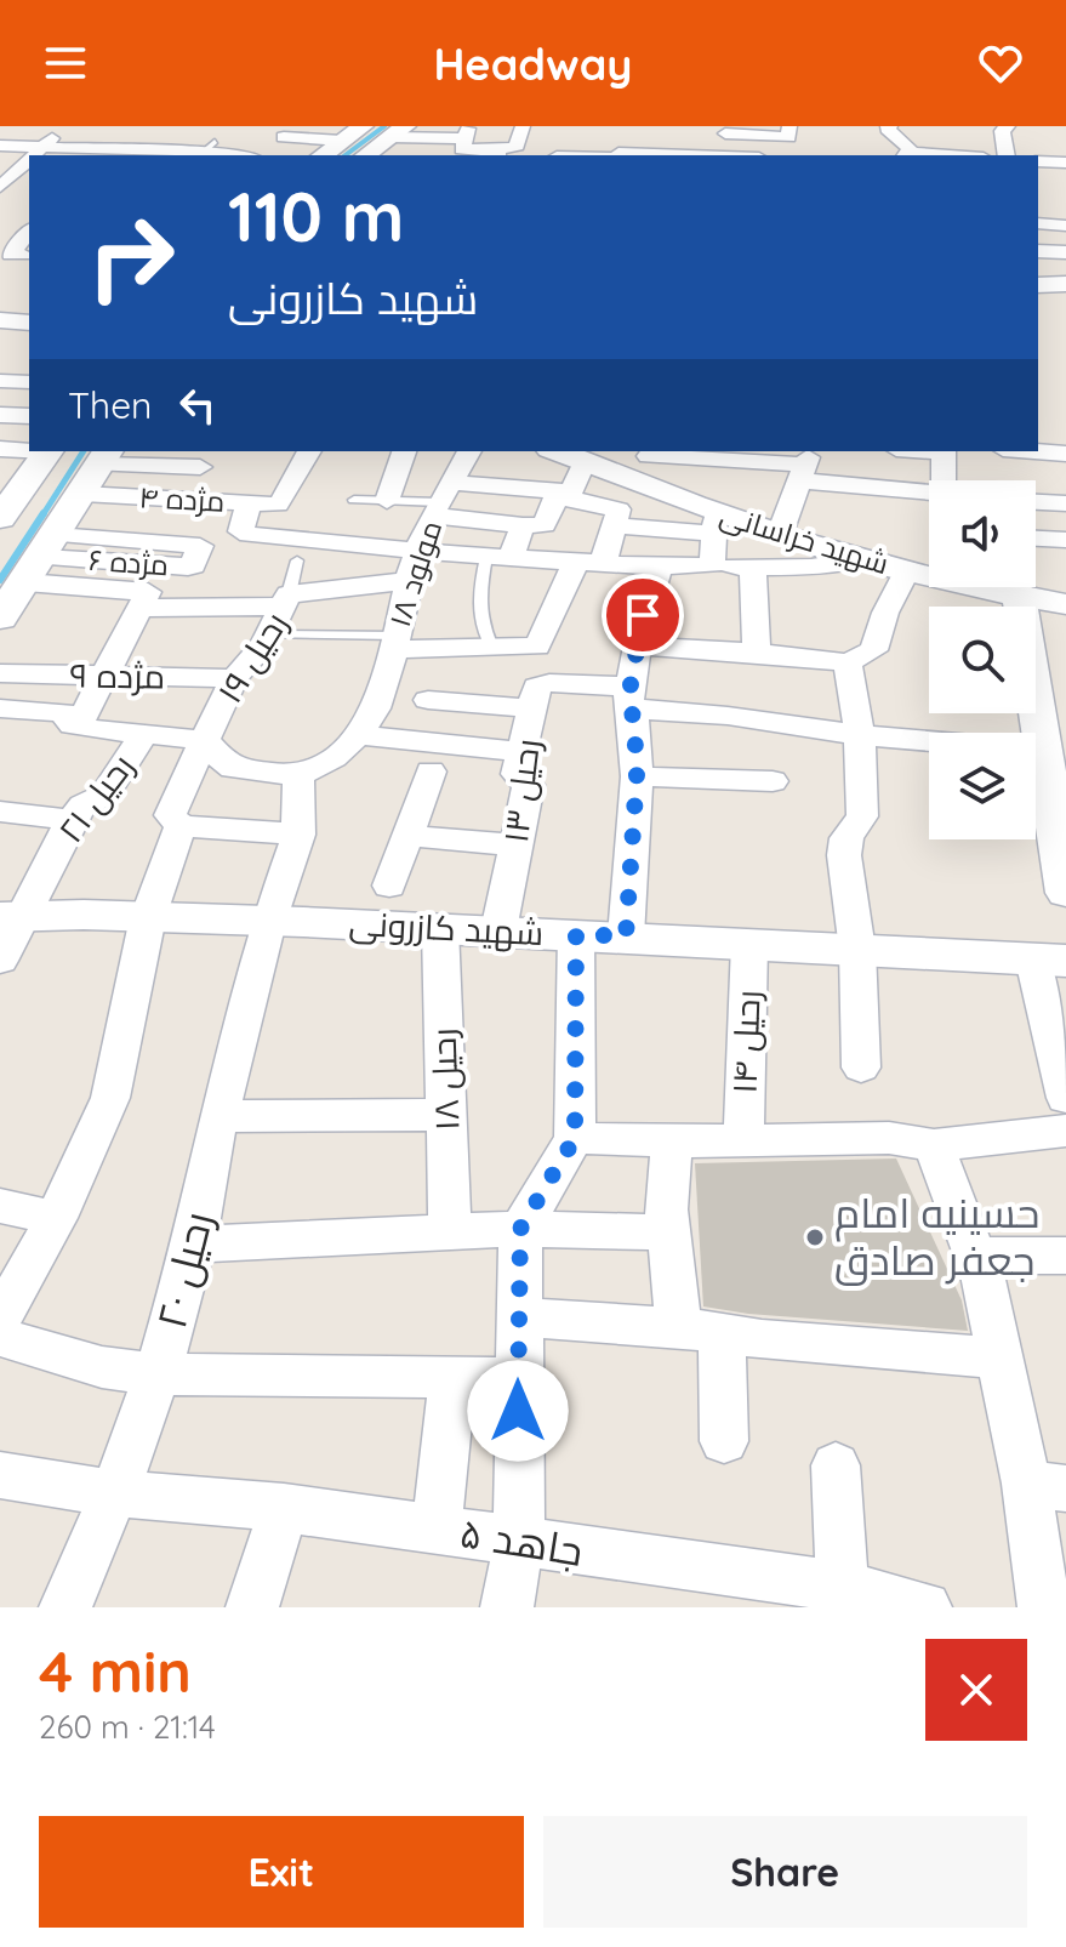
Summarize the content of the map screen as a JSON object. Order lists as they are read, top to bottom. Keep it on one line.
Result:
{"streets":{"street":["مژده ۴","شهید خراسانی","مژده ۶","مولود ۱۸","رحیل ۱۹","مژده ۹","رحیل ۱۳","رحیل ۲۱","شهید کازرونی","رحیل ۱۴","رحیل ۱۸","رحیل ۲۰","جاهد ۵"]},"crossings":[["مژده ۴","مولود ۱۸"],["مولود ۱۸","رحیل ۱۹"],["رحیل ۱۹","مژده ۹"],["رحیل ۱۹","شهید کازرونی"],["رحیل ۱۳","شهید کازرونی"],["رحیل ۲۱","شهید کازرونی"],["شهید کازرونی","رحیل ۱۴"],["شهید کازرونی","رحیل ۱۸"],["شهید کازرونی","رحیل ۲۰"],["رحیل ۲۰","جاهد ۵"]],"places":["حسینیه امام جعفر صادق"],"page":{"header":"Headway","turn":["110 m","شهید کازرونی"],"then":"Then","heading":["4 min","260 m · 21:14"],"buttons":["Exit","Share"]}}
